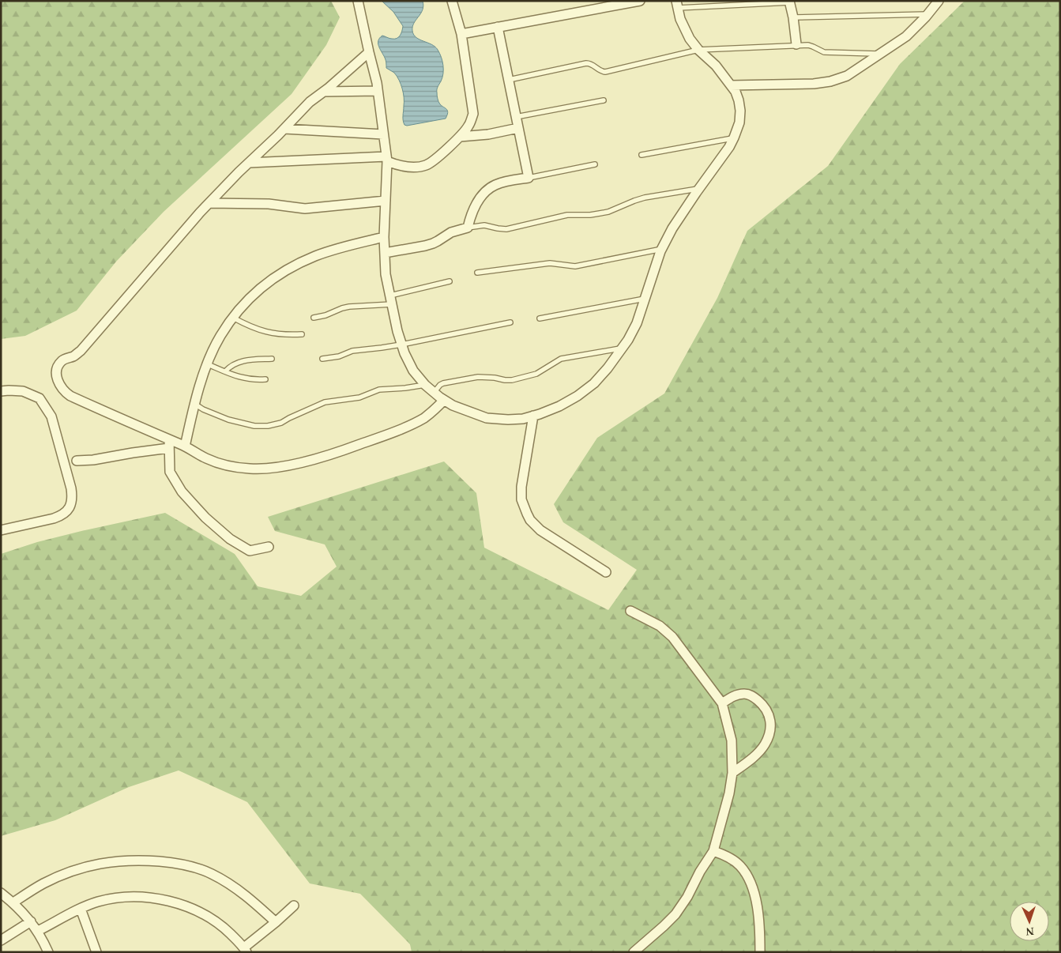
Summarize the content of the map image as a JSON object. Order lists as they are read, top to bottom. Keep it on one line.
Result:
{"north":"bottom"}
